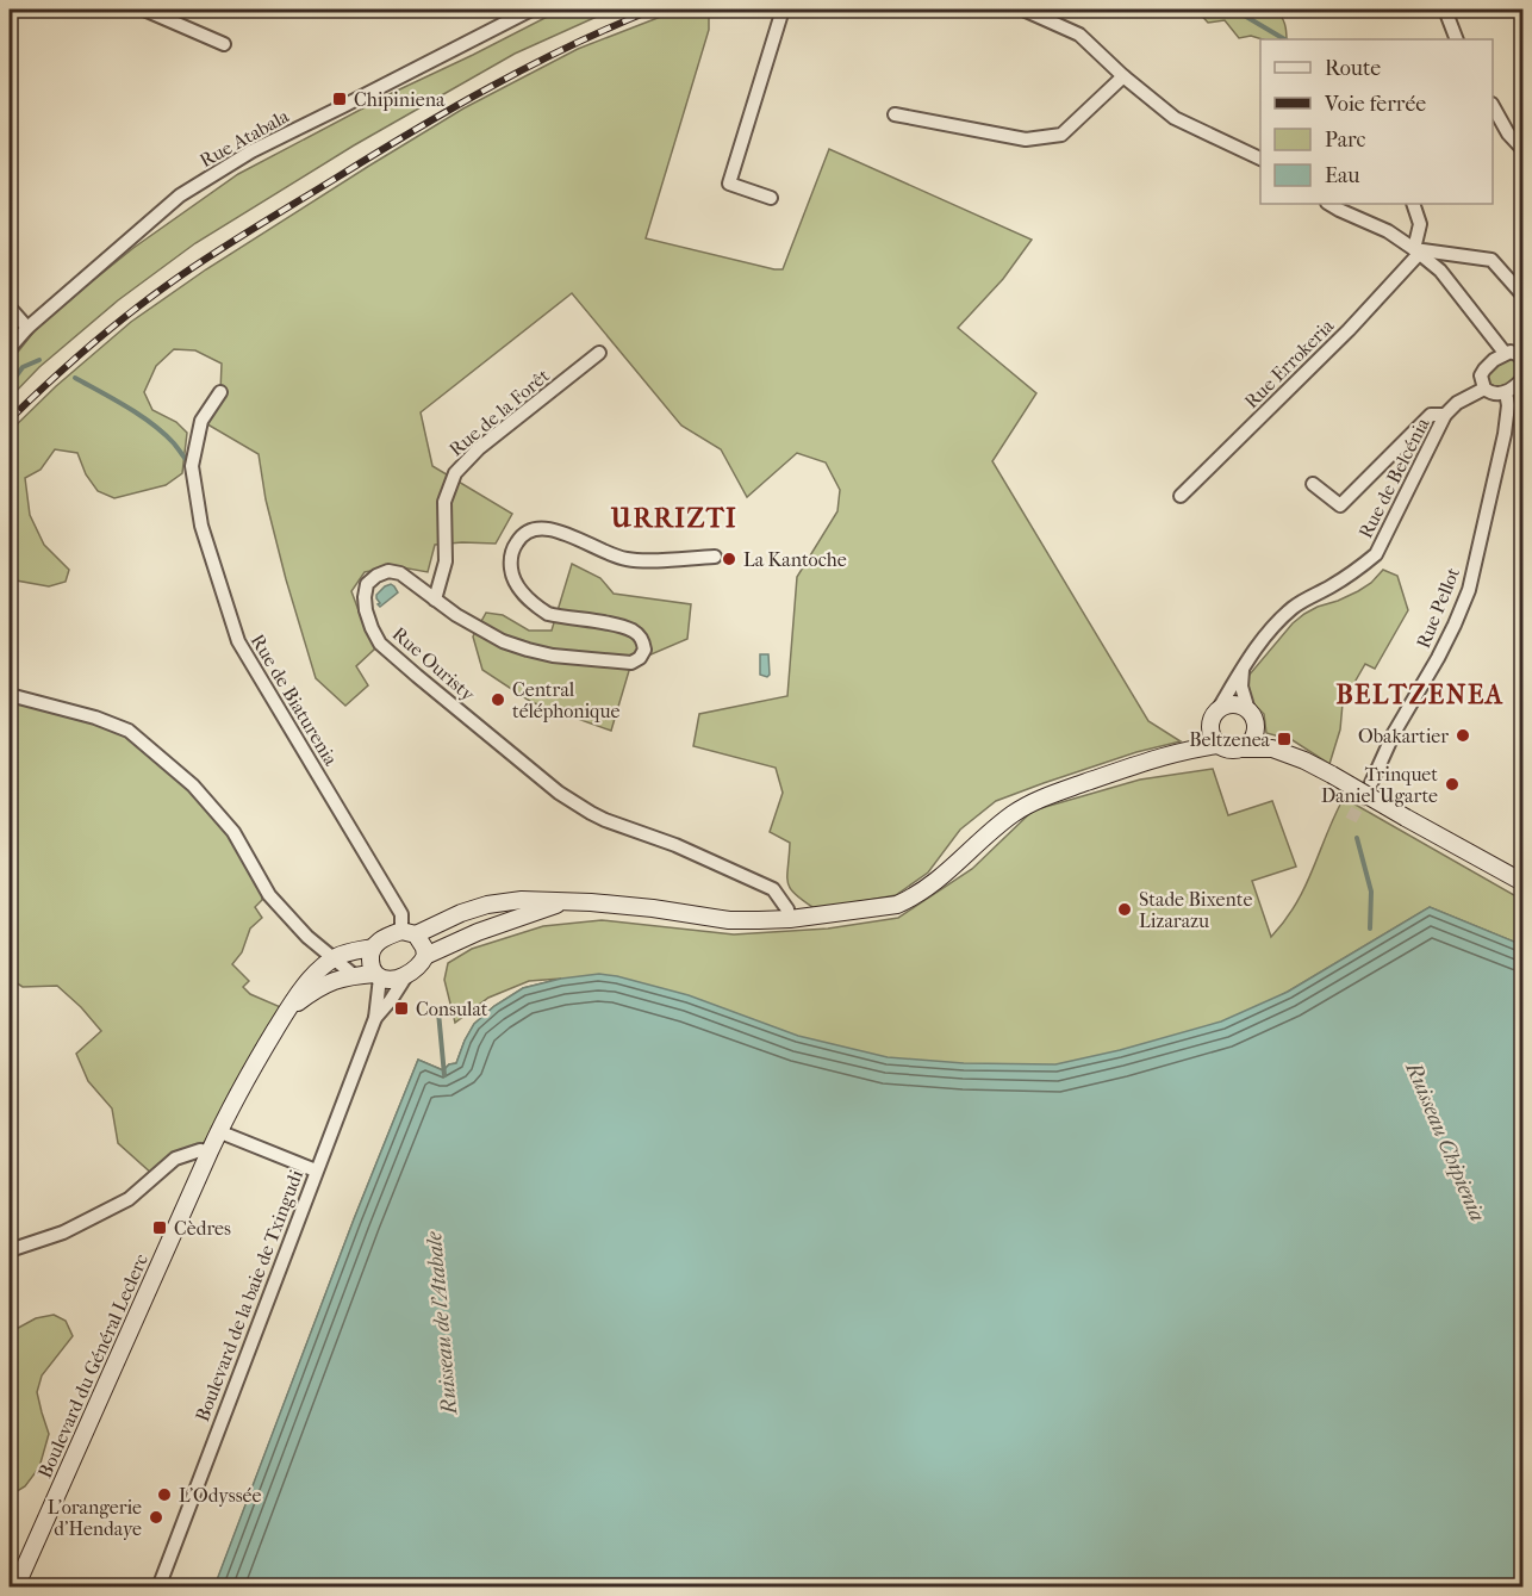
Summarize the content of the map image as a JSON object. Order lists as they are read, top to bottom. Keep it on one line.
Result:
{"streets":{"main road":["Boulevard du Général Leclerc"],"street":["Rue Atabala","Rue Errokeria","Rue de la Forêt","Rue de Belcénia","Rue Pellot","Rue Ouristy","Rue de Biaturenia","Boulevard de la baie de Txingudi"]},"crossings":[["Rue de la Forêt","Rue Ouristy"],["Rue de Biaturenia","Boulevard du Général Leclerc"]],"districts":["URRIZTI","BELTZENEA"],"water":["Ruisseau Chipienia","Ruisseau de l'Atabale"],"places":{"transit":["Chipiniena","Beltzenea","Consulat","Cèdres"],"other":["La Kantoche","Central téléphonique","Obakartier","Trinquet Daniel Ugarte","Stade Bixente Lizarazu","L'Odyssée","L'orangerie d'Hendaye"]},"legend":["Route","Voie ferrée","Parc","Eau"]}
